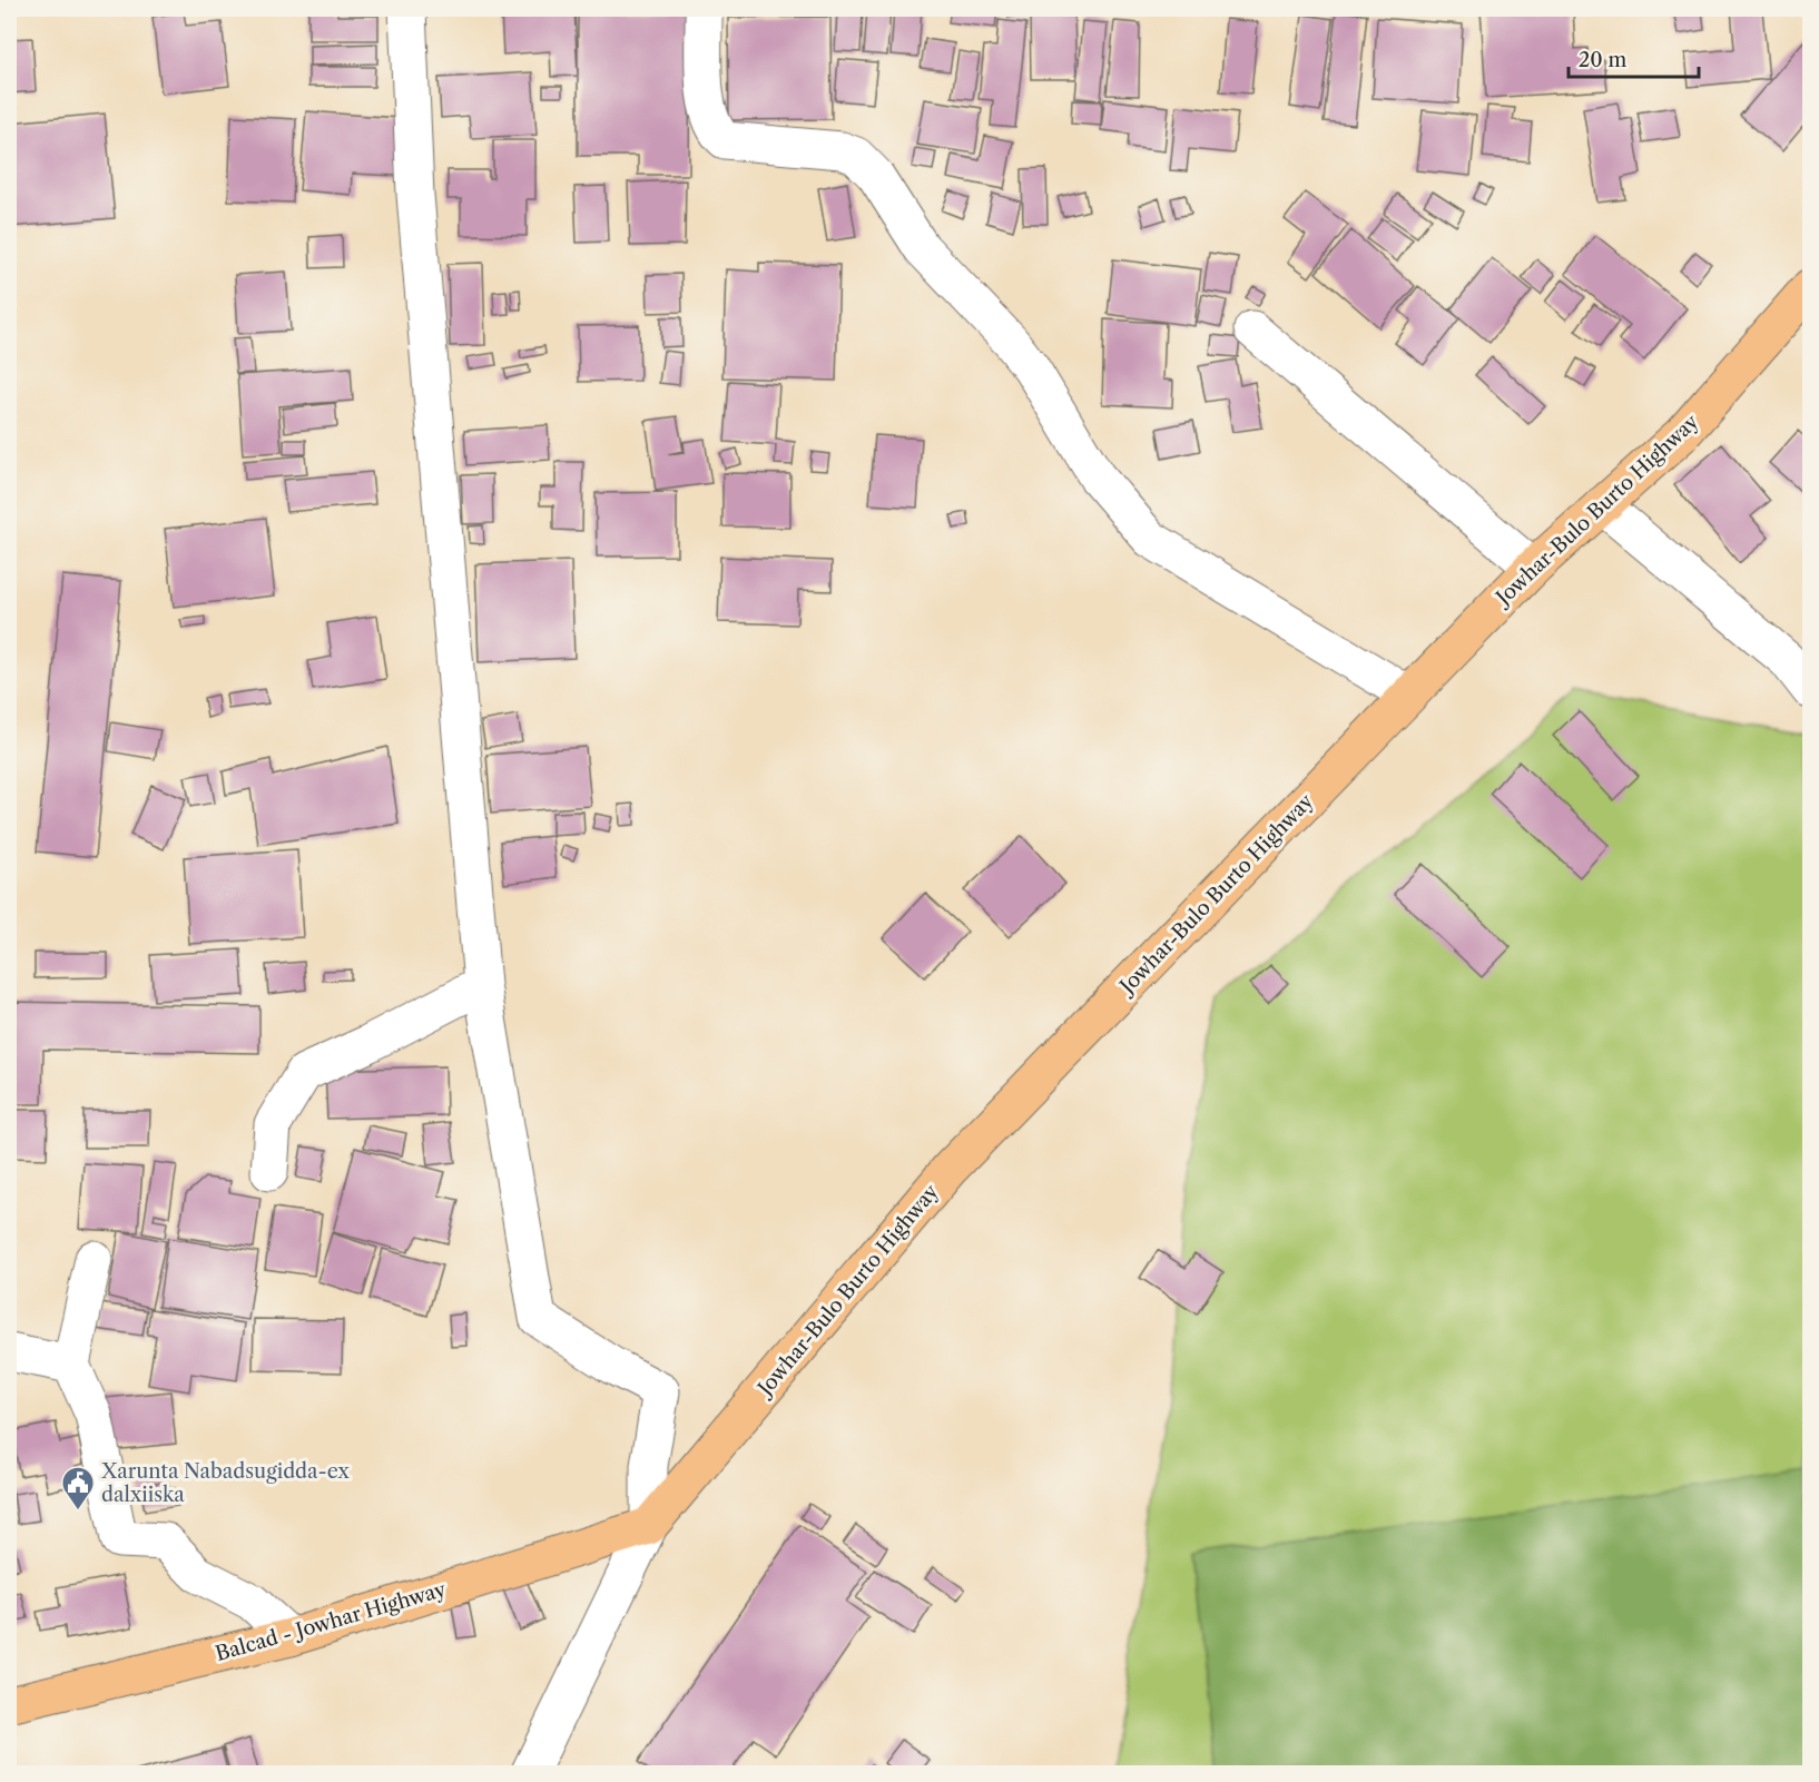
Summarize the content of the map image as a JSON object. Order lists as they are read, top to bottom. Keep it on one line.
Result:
{"streets":{"main road":["Jowhar-Bulo Burto Highway","Balcad - Jowhar Highway"]},"crossings":[["Jowhar-Bulo Burto Highway","Balcad - Jowhar Highway"]],"places":{"public building":["Xarunta Nabadsugidda-ex dalxiiska"]},"scale_bar":"20 m"}
